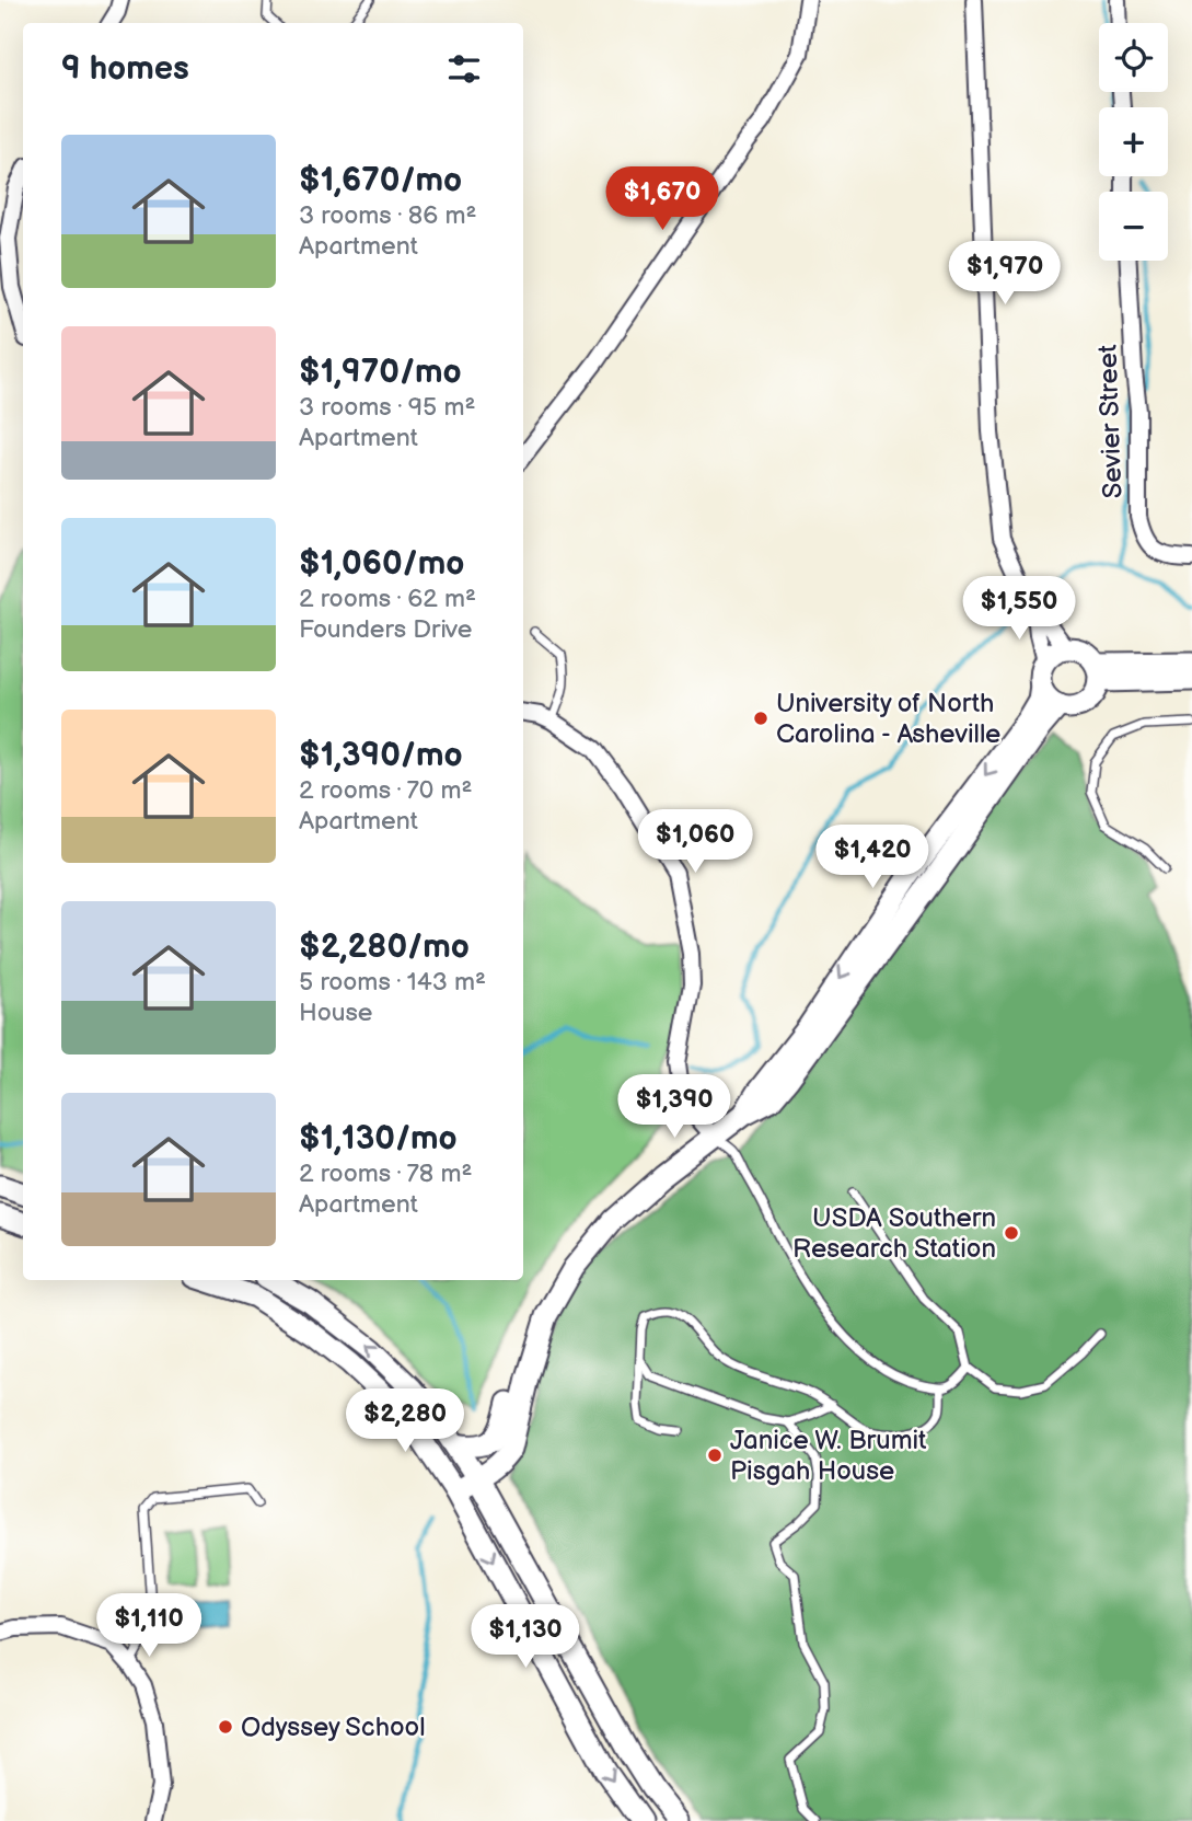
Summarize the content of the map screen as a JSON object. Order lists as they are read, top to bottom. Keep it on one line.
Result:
{"streets":{"street":["Sevier Street"]},"places":["University of North Carolina - Asheville","USDA Southern Research Station","Janice W. Brumit Pisgah House","Odyssey School"],"page":{"map_buttons":["+","−"],"heading":"9 homes","list":[{"name":"$1,670/mo","note":"3 rooms · 86 m² · Apartment"},{"name":"$1,970/mo","note":"3 rooms · 95 m² · Apartment"},{"name":"$1,060/mo","note":"2 rooms · 62 m² · Founders Drive"},{"name":"$1,390/mo","note":"2 rooms · 70 m² · Apartment"},{"name":"$2,280/mo","note":"5 rooms · 143 m² · House"},{"name":"$1,130/mo","note":"2 rooms · 78 m² · Apartment"}],"price":["$1,670","$1,970","$1,550","$1,060","$1,420","$1,390","$2,280","$1,110","$1,130"]}}
